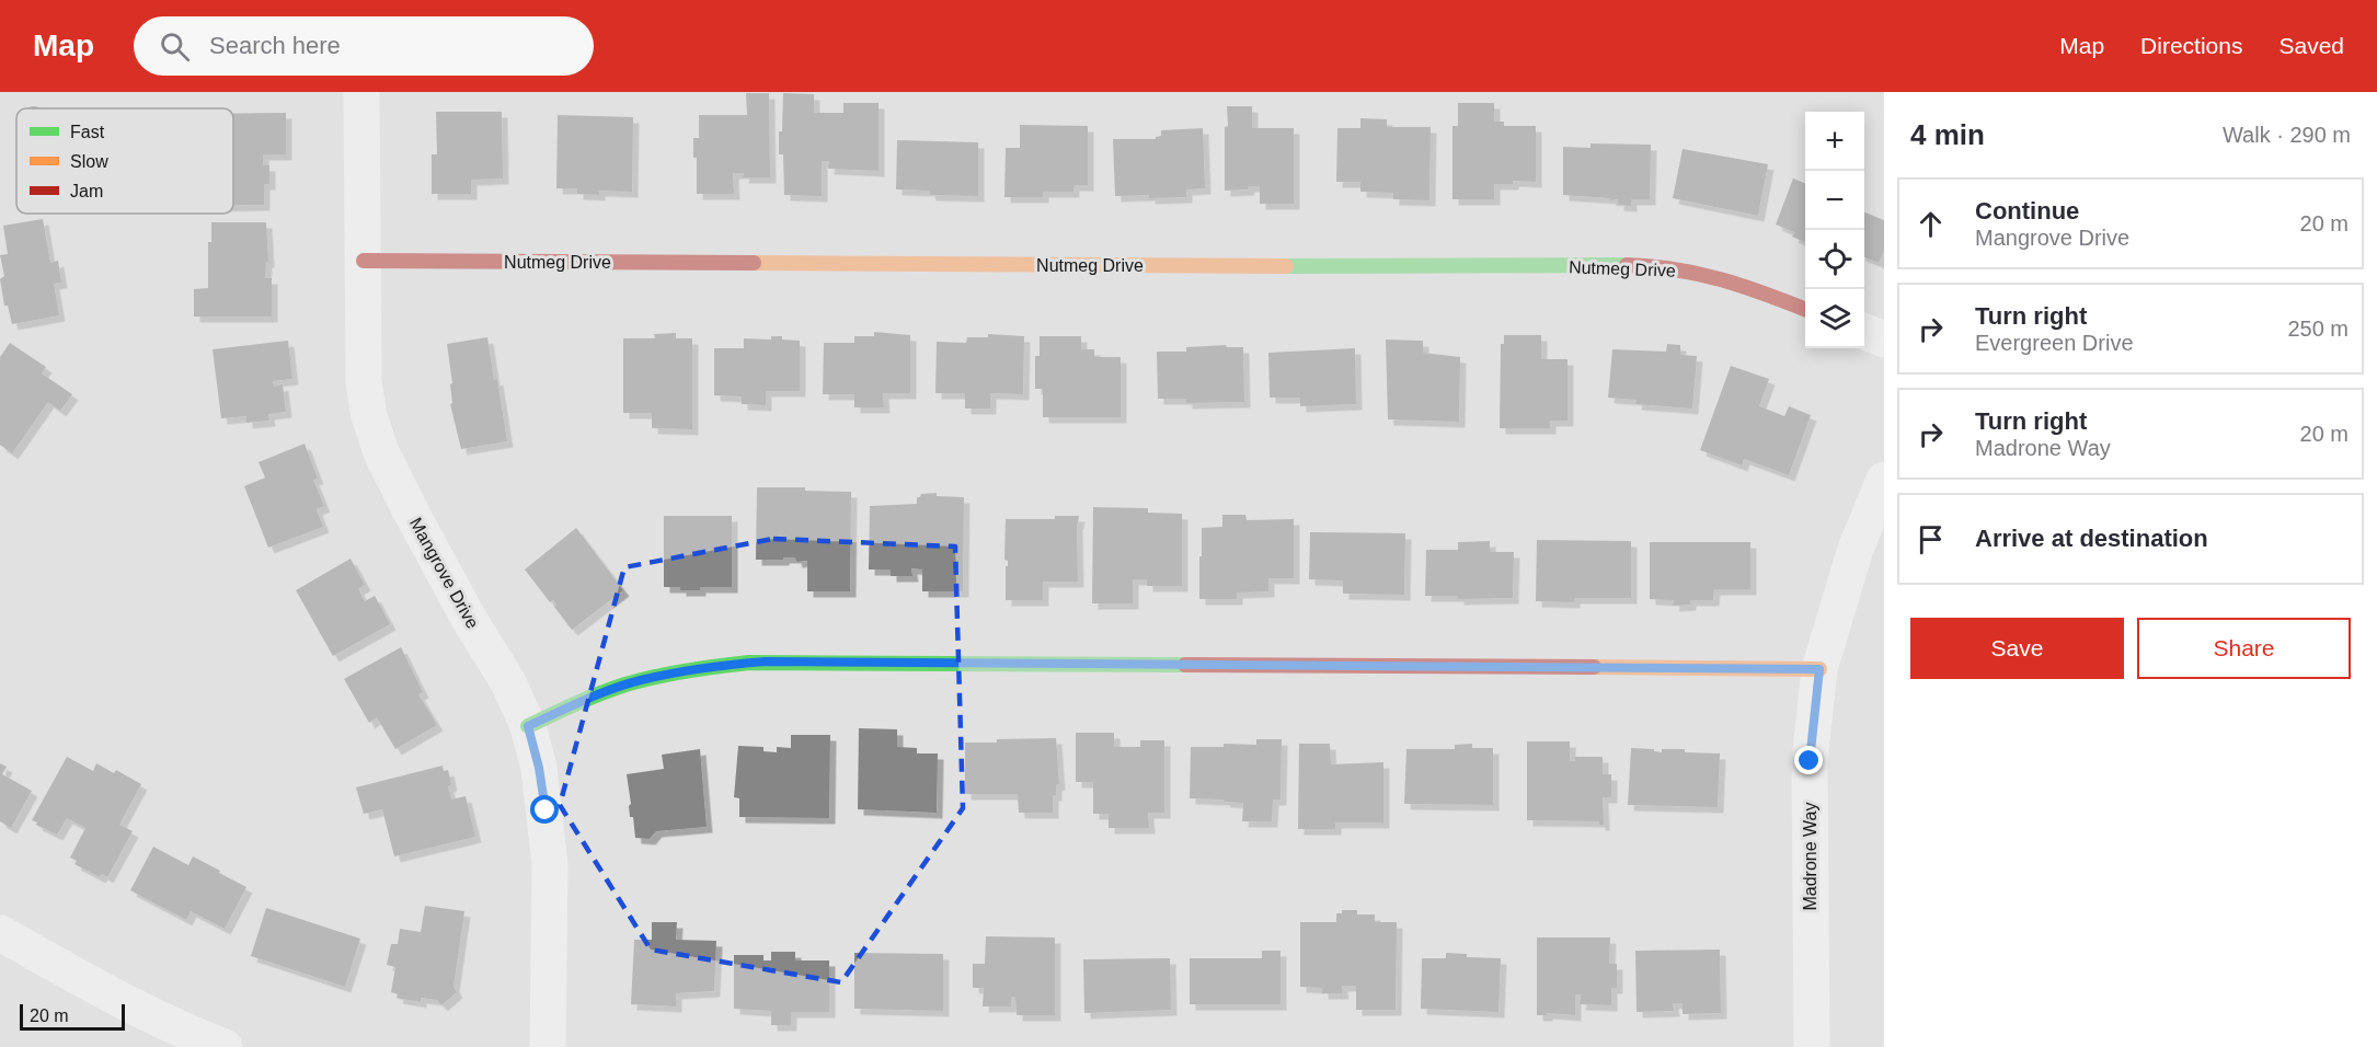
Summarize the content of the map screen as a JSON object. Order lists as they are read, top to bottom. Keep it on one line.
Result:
{"streets":{"street":["Nutmeg Drive","Mangrove Drive","Madrone Way"]},"crossings":[["Nutmeg Drive","Mangrove Drive"]],"legend":["Fast","Slow","Jam"],"scale_bar":"20 m","page":{"header":"Map","search":"Search here","nav":["Map","Directions","Saved"],"heading":["4 min","Walk · 290 m"],"map_buttons":["+","−"],"list":[["Continue","Mangrove Drive","20 m"],["Turn right","Evergreen Drive","250 m"],["Turn right","Madrone Way","20 m"],"Arrive at destination"],"buttons":["Save","Share"],"scale":"20 m"}}
